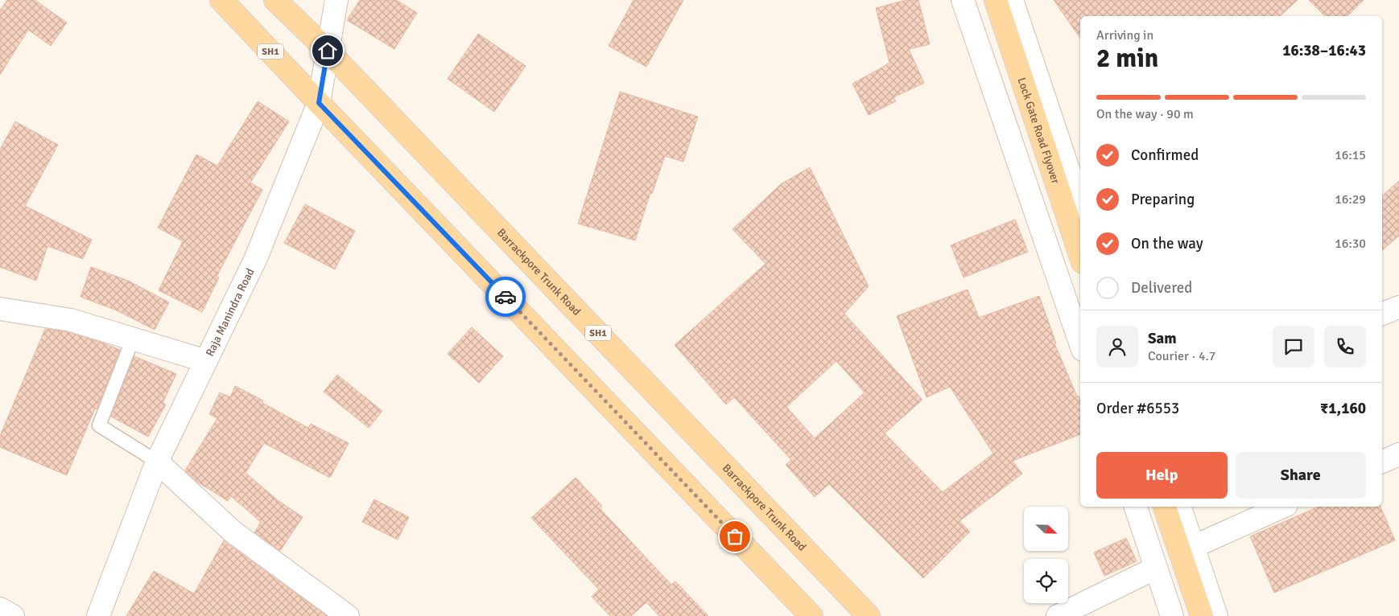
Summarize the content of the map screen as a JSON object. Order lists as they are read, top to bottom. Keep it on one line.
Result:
{"streets":{"main road":["SH1","Lock Gate Road Flyover","Barrackpore Trunk Road"],"street":["Raja Manindra Road"]},"crossings":[["SH1","Raja Manindra Road"],["Barrackpore Trunk Road","Raja Manindra Road"]],"north":"bottom right","page":{"heading":["2 min","Arriving in","16:38–16:43"],"panel":["Sam","Courier · 4.7","Order #6553","₹1,160"],"bar":"On the way · 90 m","list":[["Confirmed","16:15"],["Preparing","16:29"],["On the way","16:30"],"Delivered"],"buttons":["Help","Share"]}}
